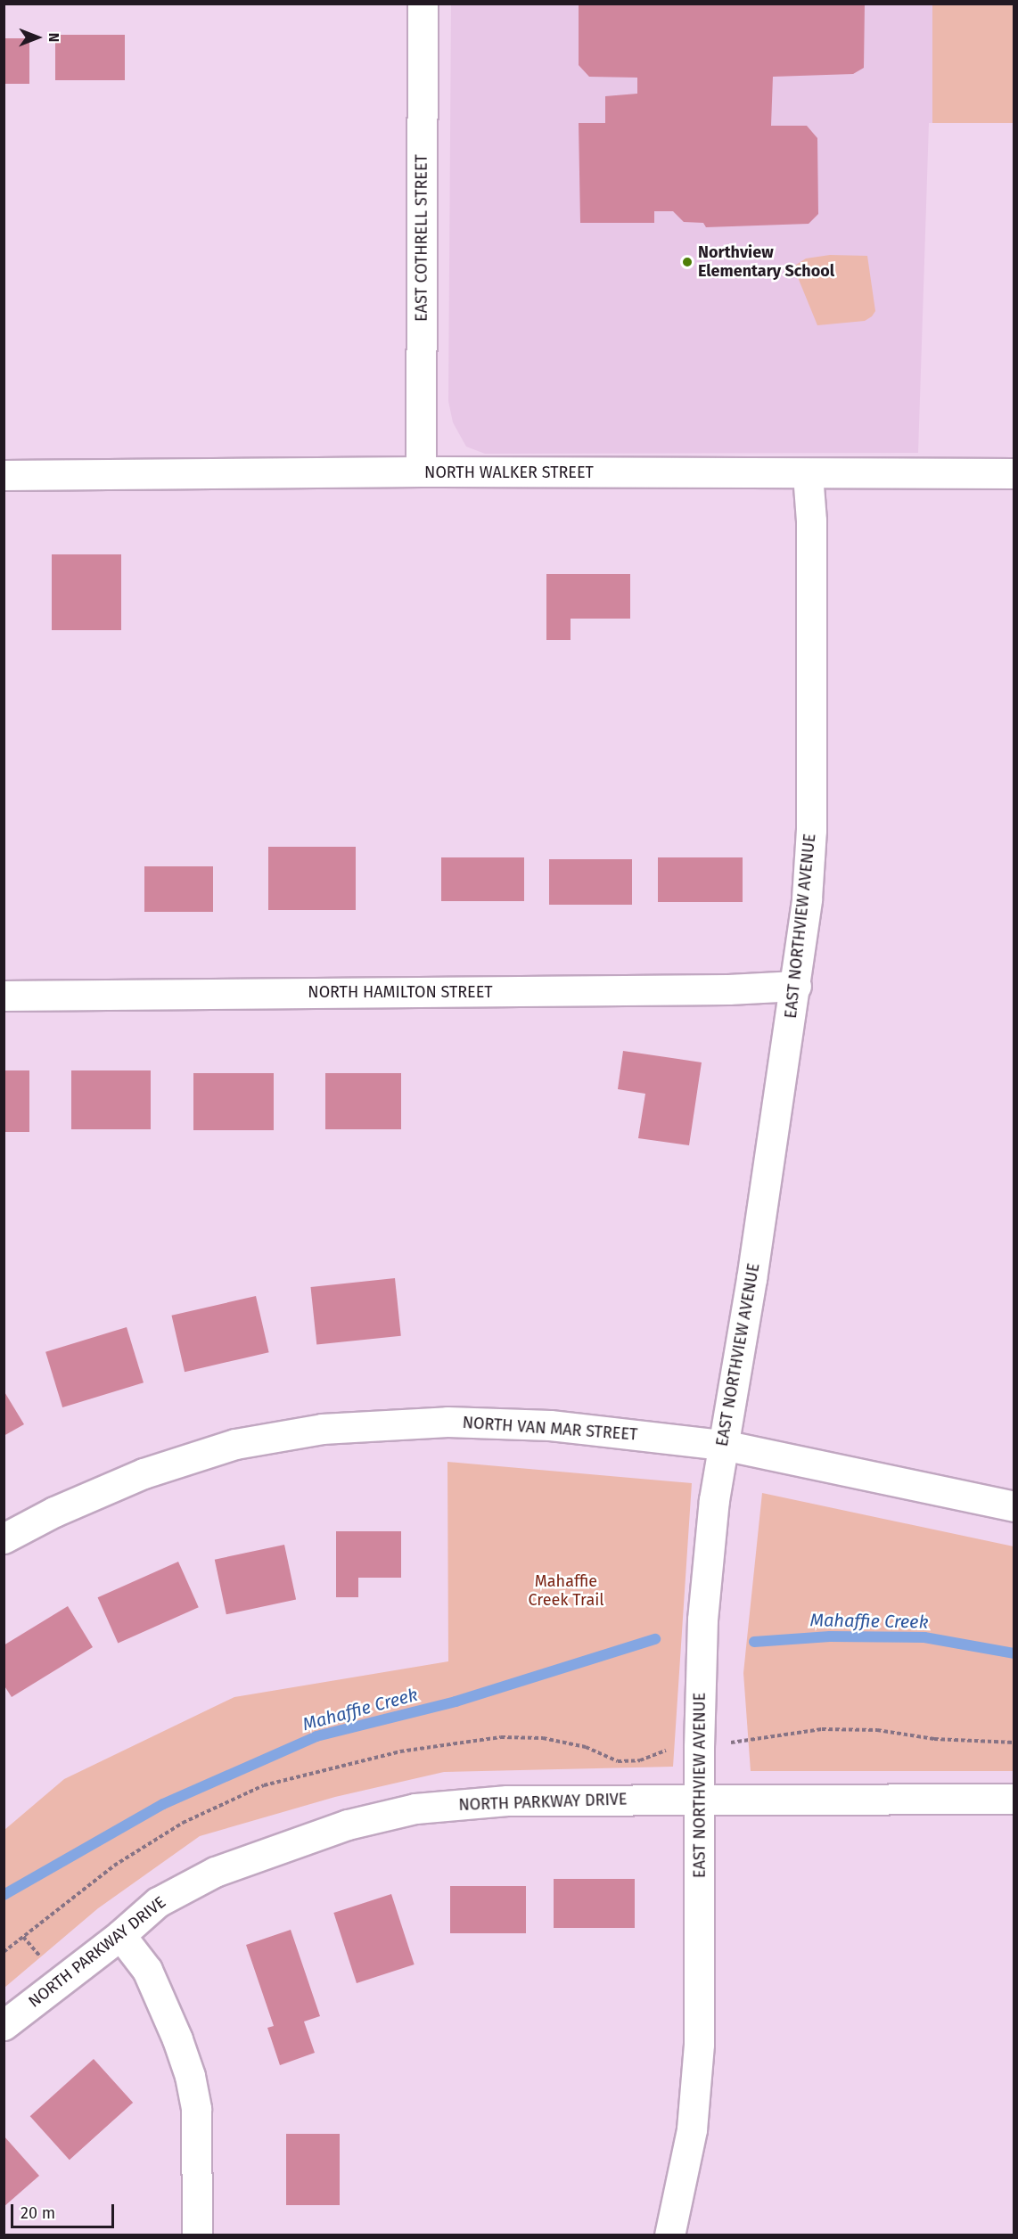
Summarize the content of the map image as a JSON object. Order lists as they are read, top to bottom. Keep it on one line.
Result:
{"streets":{"street":["EAST COTHRELL STREET","NORTH WALKER STREET","EAST NORTHVIEW AVENUE","NORTH HAMILTON STREET","NORTH VAN MAR STREET","NORTH PARKWAY DRIVE"]},"crossings":[["EAST COTHRELL STREET","NORTH WALKER STREET"],["NORTH WALKER STREET","EAST NORTHVIEW AVENUE"],["EAST NORTHVIEW AVENUE","NORTH HAMILTON STREET"],["EAST NORTHVIEW AVENUE","NORTH VAN MAR STREET"],["EAST NORTHVIEW AVENUE","NORTH PARKWAY DRIVE"]],"water":["Mahaffie Creek"],"parks":["Mahaffie Creek Trail"],"places":["Northview Elementary School"],"scale_bar":"20 m","north":"right"}
